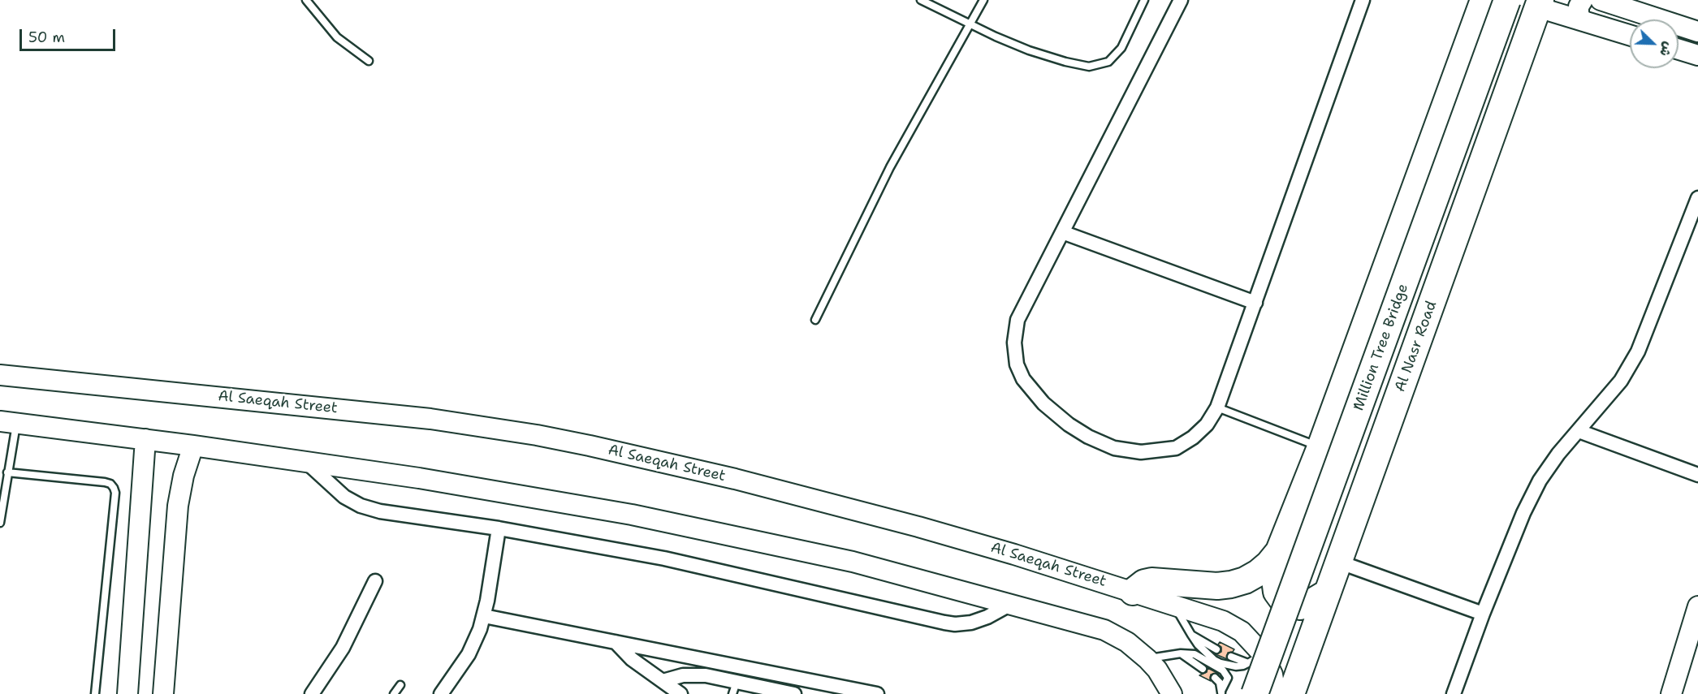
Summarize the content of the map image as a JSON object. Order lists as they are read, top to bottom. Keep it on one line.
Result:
{"streets":{"highway":["Al Nasr Road","Million Tree Bridge"],"street":["Al Saeqah Street"]},"scale_bar":"50 m","north":"bottom right"}
